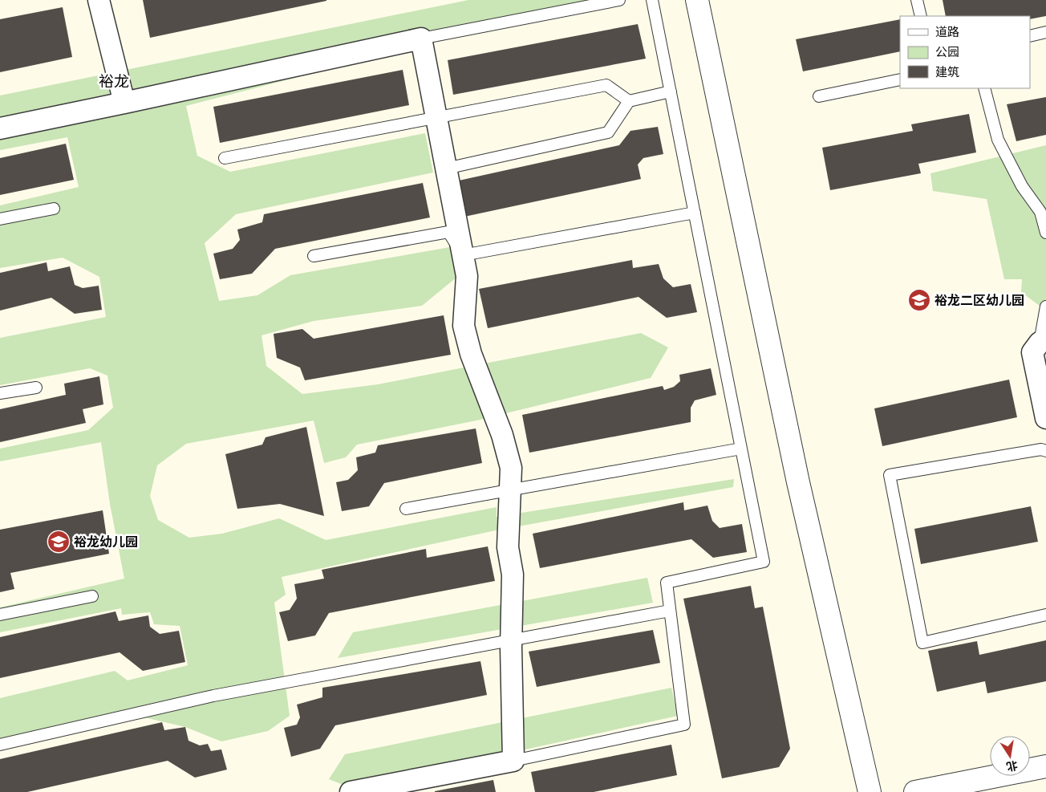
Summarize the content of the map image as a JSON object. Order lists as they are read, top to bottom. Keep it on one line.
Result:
{"districts":["裕龙"],"places":{"school or university":["裕龙二区幼儿园","裕龙幼儿园"]},"legend":["道路","公园","建筑"],"north":"bottom"}
